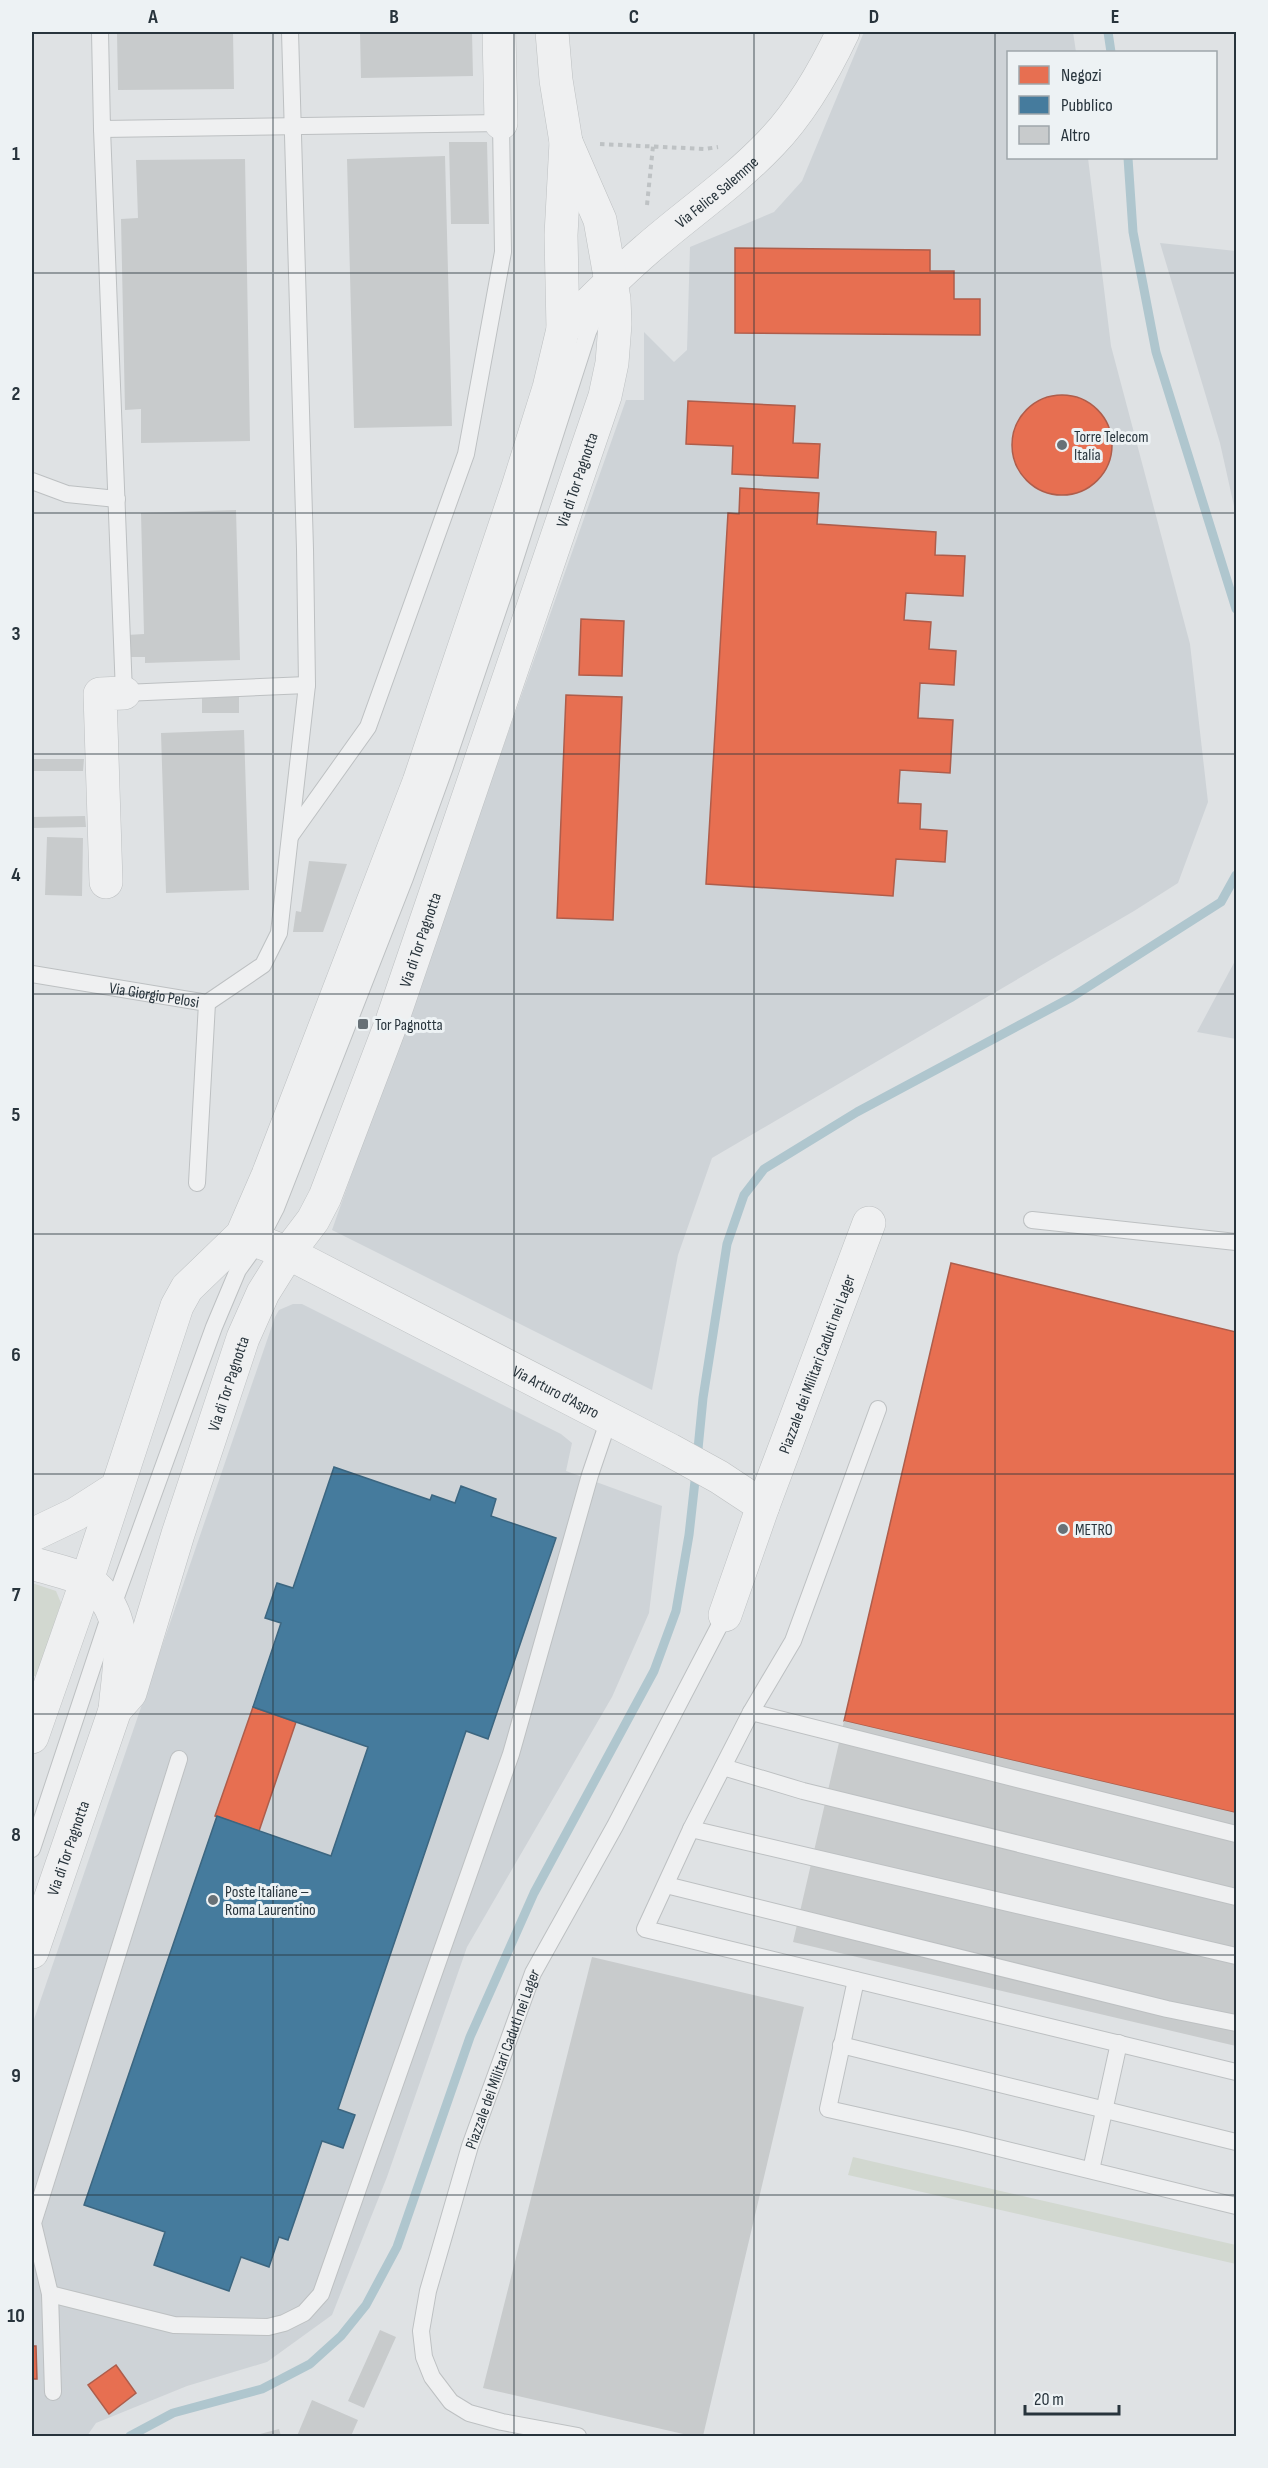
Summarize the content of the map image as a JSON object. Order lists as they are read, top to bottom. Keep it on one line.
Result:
{"streets":{"street":["Via Felice Salemme","Via di Tor Pagnotta","Piazzale dei Militari Caduti nei Lager","Via Arturo d'Aspro"],"lane":["Via Giorgio Pelosi"]},"crossings":[["Via Felice Salemme","Via di Tor Pagnotta"],["Via di Tor Pagnotta","Via Arturo d'Aspro"],["Piazzale dei Militari Caduti nei Lager","Via Arturo d'Aspro"]],"places":{"other":["Torre Telecom Italia","METRO","Poste Italiane – Roma Laurentino"],"transit":["Tor Pagnotta"]},"legend":["Negozi","Pubblico","Altro"],"scale_bar":"20 m","grid":{"columns":["A","B","C","D","E"],"rows":["1","2","3","4","5","6","7","8","9","10"]}}
